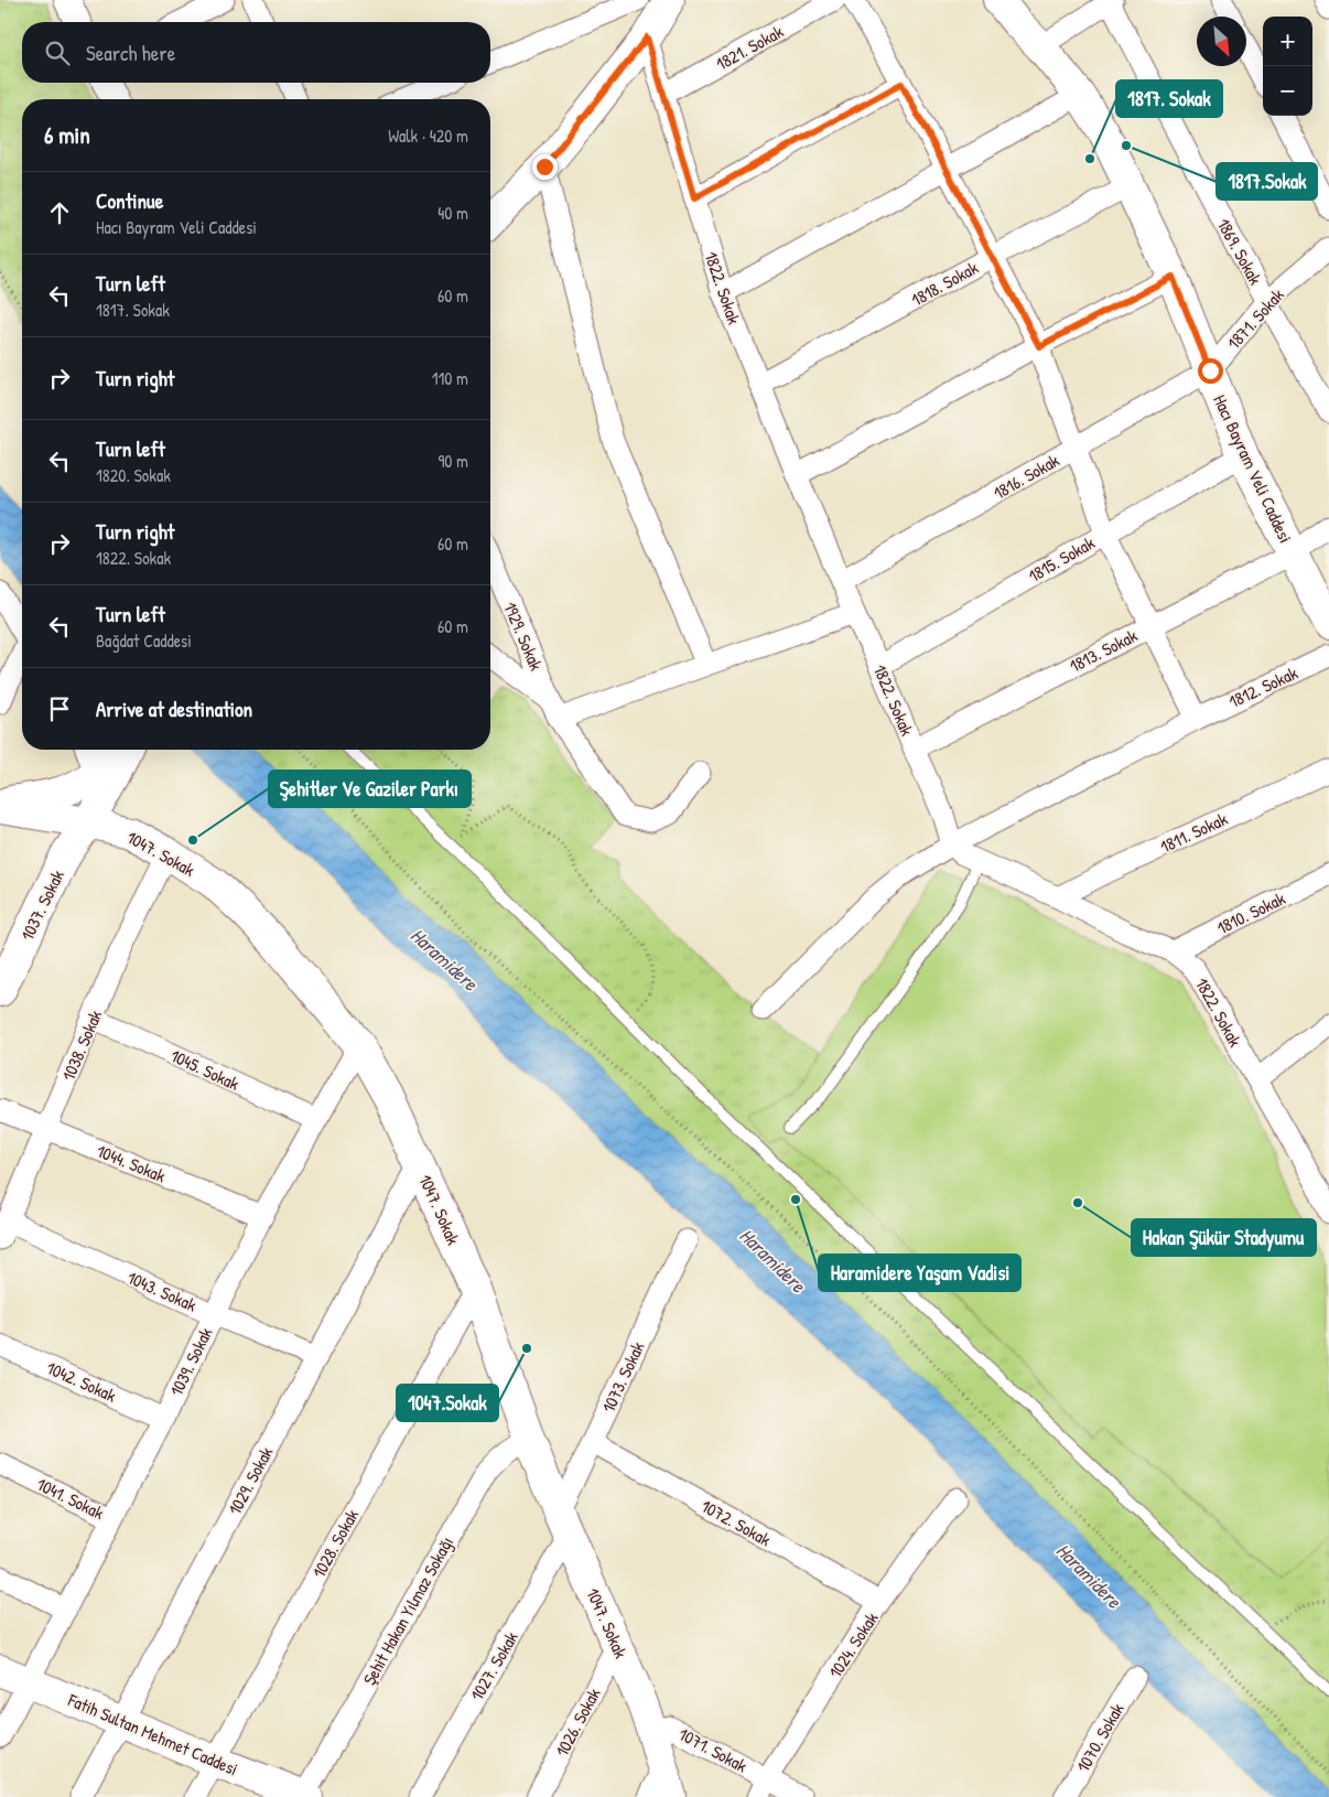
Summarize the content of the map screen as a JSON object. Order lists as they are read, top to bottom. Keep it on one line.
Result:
{"streets":{"main road":["Hacı Bayram Veli Caddesi","1047. Sokak","1037. Sokak","Fatih Sultan Mehmet Caddesi"],"street":["1821. Sokak","1869. Sokak","1818. Sokak","1822. Sokak","1871. Sokak","1816. Sokak","1815. Sokak","1929. Sokak","1813. Sokak","1812. Sokak","1811. Sokak","1810. Sokak","1038. Sokak","1045. Sokak","1044. Sokak","1043. Sokak","1039. Sokak","1073. Sokak","1042. Sokak","1029. Sokak","1041. Sokak","1072. Sokak","1028. Sokak","Şehit Hakan Yılmaz Sokağı","1024. Sokak","1027. Sokak","1026. Sokak","1070. Sokak","1071. Sokak"]},"crossings":[["1821. Sokak","1822. Sokak"],["1869. Sokak","1871. Sokak"],["1818. Sokak","1822. Sokak"],["1818. Sokak","Hacı Bayram Veli Caddesi"],["1822. Sokak","1816. Sokak"],["1822. Sokak","1815. Sokak"],["1822. Sokak","1813. Sokak"],["1822. Sokak","1812. Sokak"],["1822. Sokak","1811. Sokak"],["1822. Sokak","1810. Sokak"],["1871. Sokak","Hacı Bayram Veli Caddesi"],["1871. Sokak","1816. Sokak"],["Hacı Bayram Veli Caddesi","1816. Sokak"],["Hacı Bayram Veli Caddesi","1815. Sokak"],["Hacı Bayram Veli Caddesi","1813. Sokak"],["1047. Sokak","1037. Sokak"],["1047. Sokak","1038. Sokak"],["1047. Sokak","1039. Sokak"],["1047. Sokak","1073. Sokak"],["1047. Sokak","1029. Sokak"],["1047. Sokak","1028. Sokak"],["1047. Sokak","Şehit Hakan Yılmaz Sokağı"],["1047. Sokak","1027. Sokak"],["1047. Sokak","1026. Sokak"],["1047. Sokak","1071. Sokak"],["1038. Sokak","1045. Sokak"],["1038. Sokak","1044. Sokak"],["1038. Sokak","1043. Sokak"],["1045. Sokak","1039. Sokak"],["1044. Sokak","1039. Sokak"],["1043. Sokak","1039. Sokak"],["1043. Sokak","1029. Sokak"],["1039. Sokak","1042. Sokak"],["1039. Sokak","1041. Sokak"],["1039. Sokak","Fatih Sultan Mehmet Caddesi"],["1073. Sokak","1072. Sokak"],["1073. Sokak","1027. Sokak"],["1029. Sokak","Fatih Sultan Mehmet Caddesi"],["1072. Sokak","1024. Sokak"],["1028. Sokak","Fatih Sultan Mehmet Caddesi"],["Şehit Hakan Yılmaz Sokağı","Fatih Sultan Mehmet Caddesi"],["1024. Sokak","1071. Sokak"]],"water":["Haramidere"],"places":["1817.Sokak","1817. Sokak","Şehitler Ve Gaziler Parkı","Haramidere Yaşam Vadisi","Hakan Şükür Stadyumu","1047.Sokak"],"north":"bottom right","page":{"map_buttons":["+","−"],"search":"Search here","heading":["6 min","Walk · 420 m"],"list":[["Continue","Hacı Bayram Veli Caddesi","40 m"],["Turn left","1817. Sokak","60 m"],["Turn right","110 m"],["Turn left","1820. Sokak","90 m"],["Turn right","1822. Sokak","60 m"],["Turn left","Bağdat Caddesi","60 m"],"Arrive at destination"]}}
